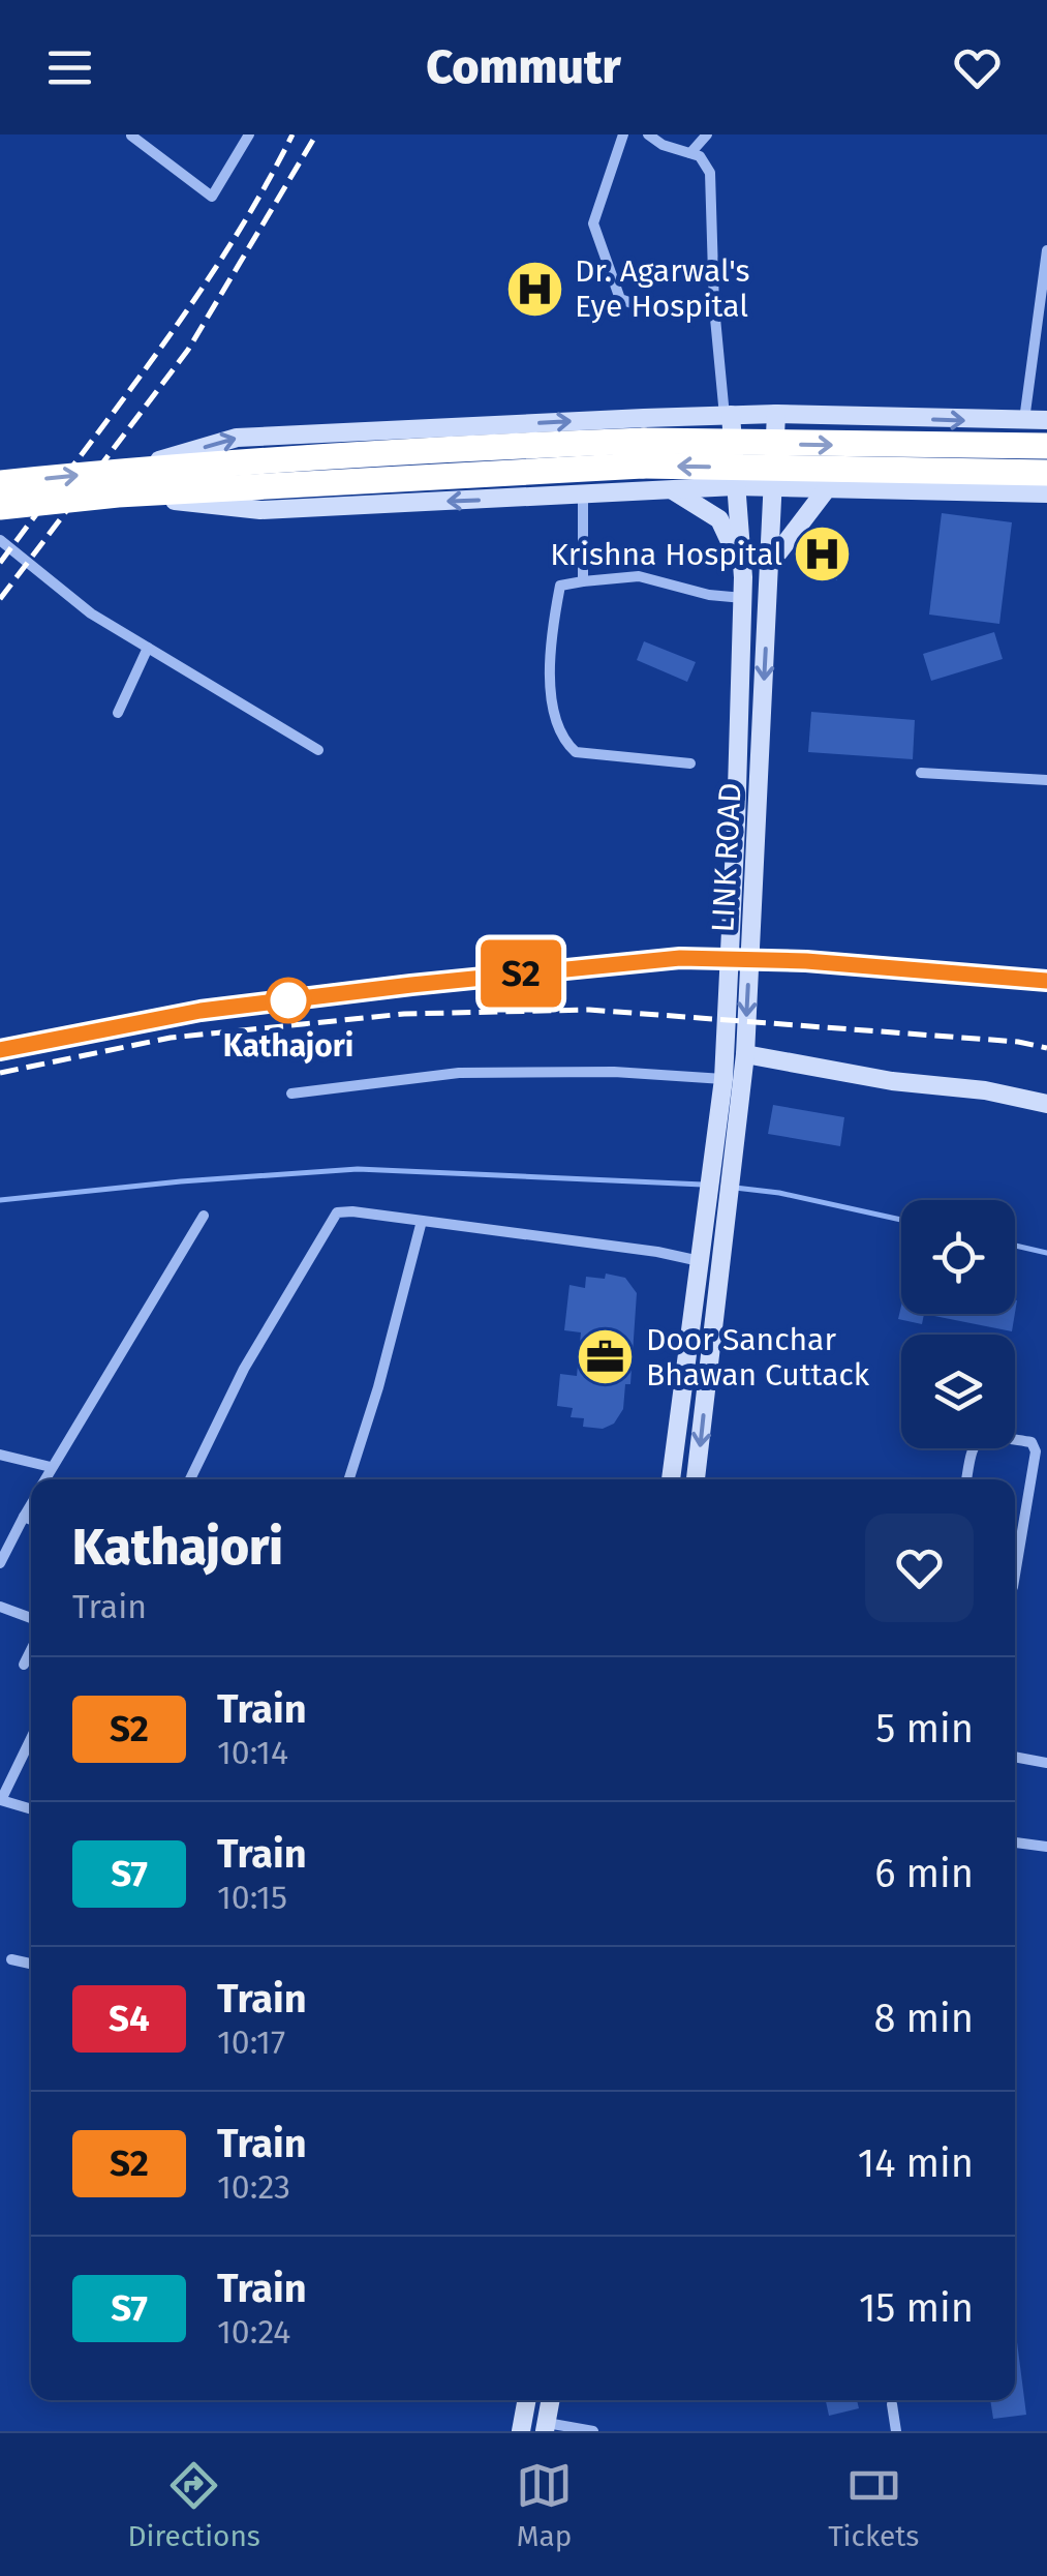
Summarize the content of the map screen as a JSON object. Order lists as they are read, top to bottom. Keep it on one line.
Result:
{"streets":{"main road":["LINK ROAD"]},"places":{"hospital":["Dr. Agarwal's Eye Hospital","Krishna Hospital"],"other":["Kathajori"],"office":["Door Sanchar Bhawan Cuttack"]},"page":{"header":"Commutr","on_map":"S2","heading":["Kathajori","Train"],"list":[{"mark":"S2","name":"Train","note":"10:14","value":"5 min"},{"mark":"S7","name":"Train","note":"10:15","value":"6 min"},{"mark":"S4","name":"Train","note":"10:17","value":"8 min"},{"mark":"S2","name":"Train","note":"10:23","value":"14 min"},{"mark":"S7","name":"Train","note":"10:24","value":"15 min"}],"tabs":["Directions","Map","Tickets"]}}
